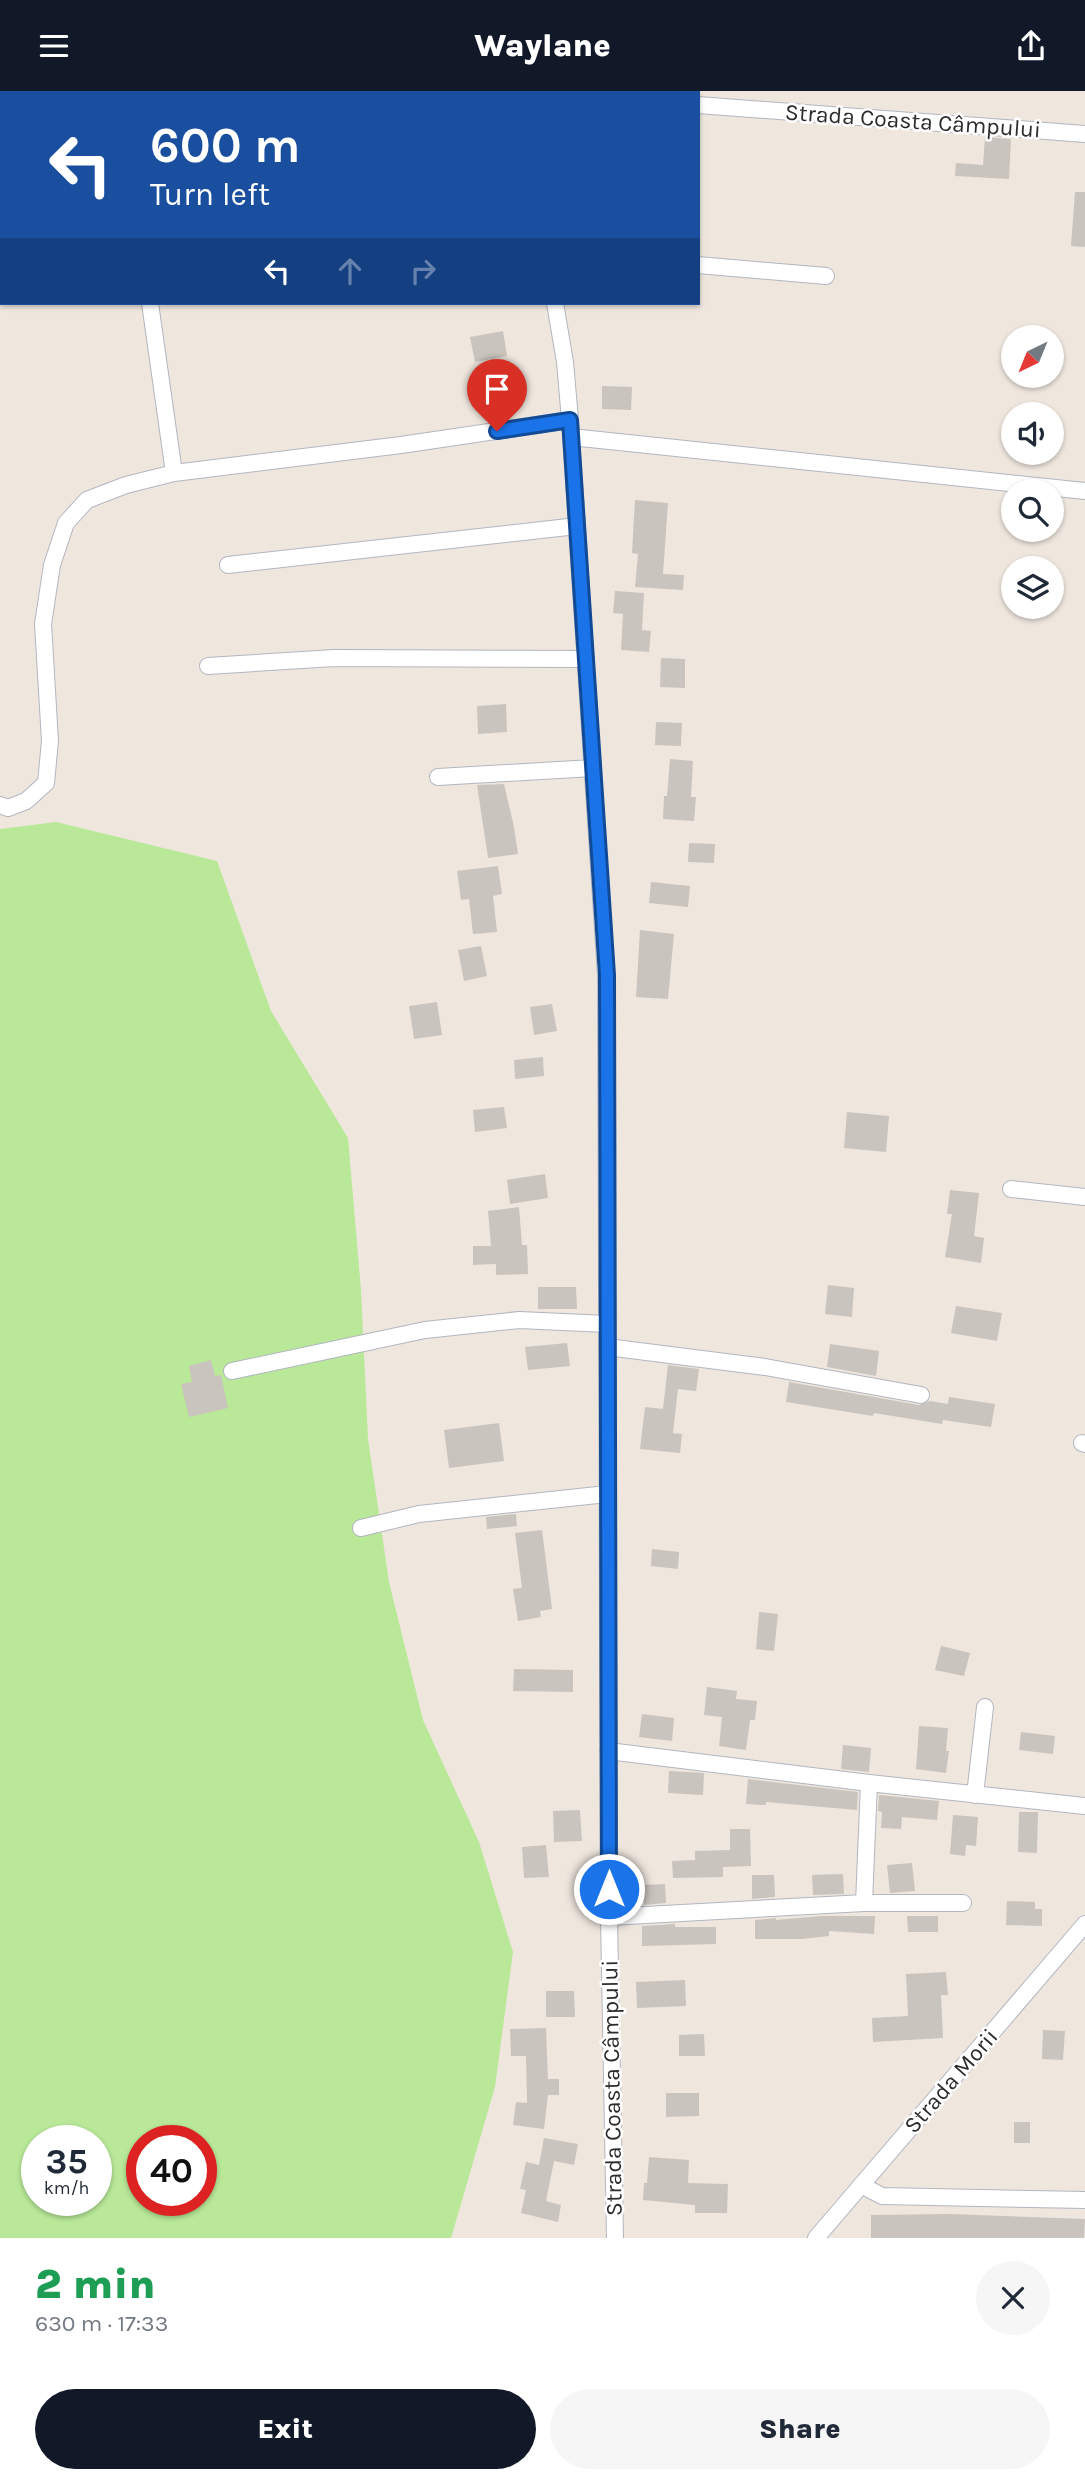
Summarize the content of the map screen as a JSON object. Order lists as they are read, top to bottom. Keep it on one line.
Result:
{"streets":{"street":["Strada Coasta Câmpului","Strada Morii"]},"north":"bottom left","page":{"header":"Waylane","turn":["600 m","Turn left"],"speed":"35 km/h","limit":"40","heading":["2 min","630 m · 17:33"],"buttons":["Exit","Share"]}}
